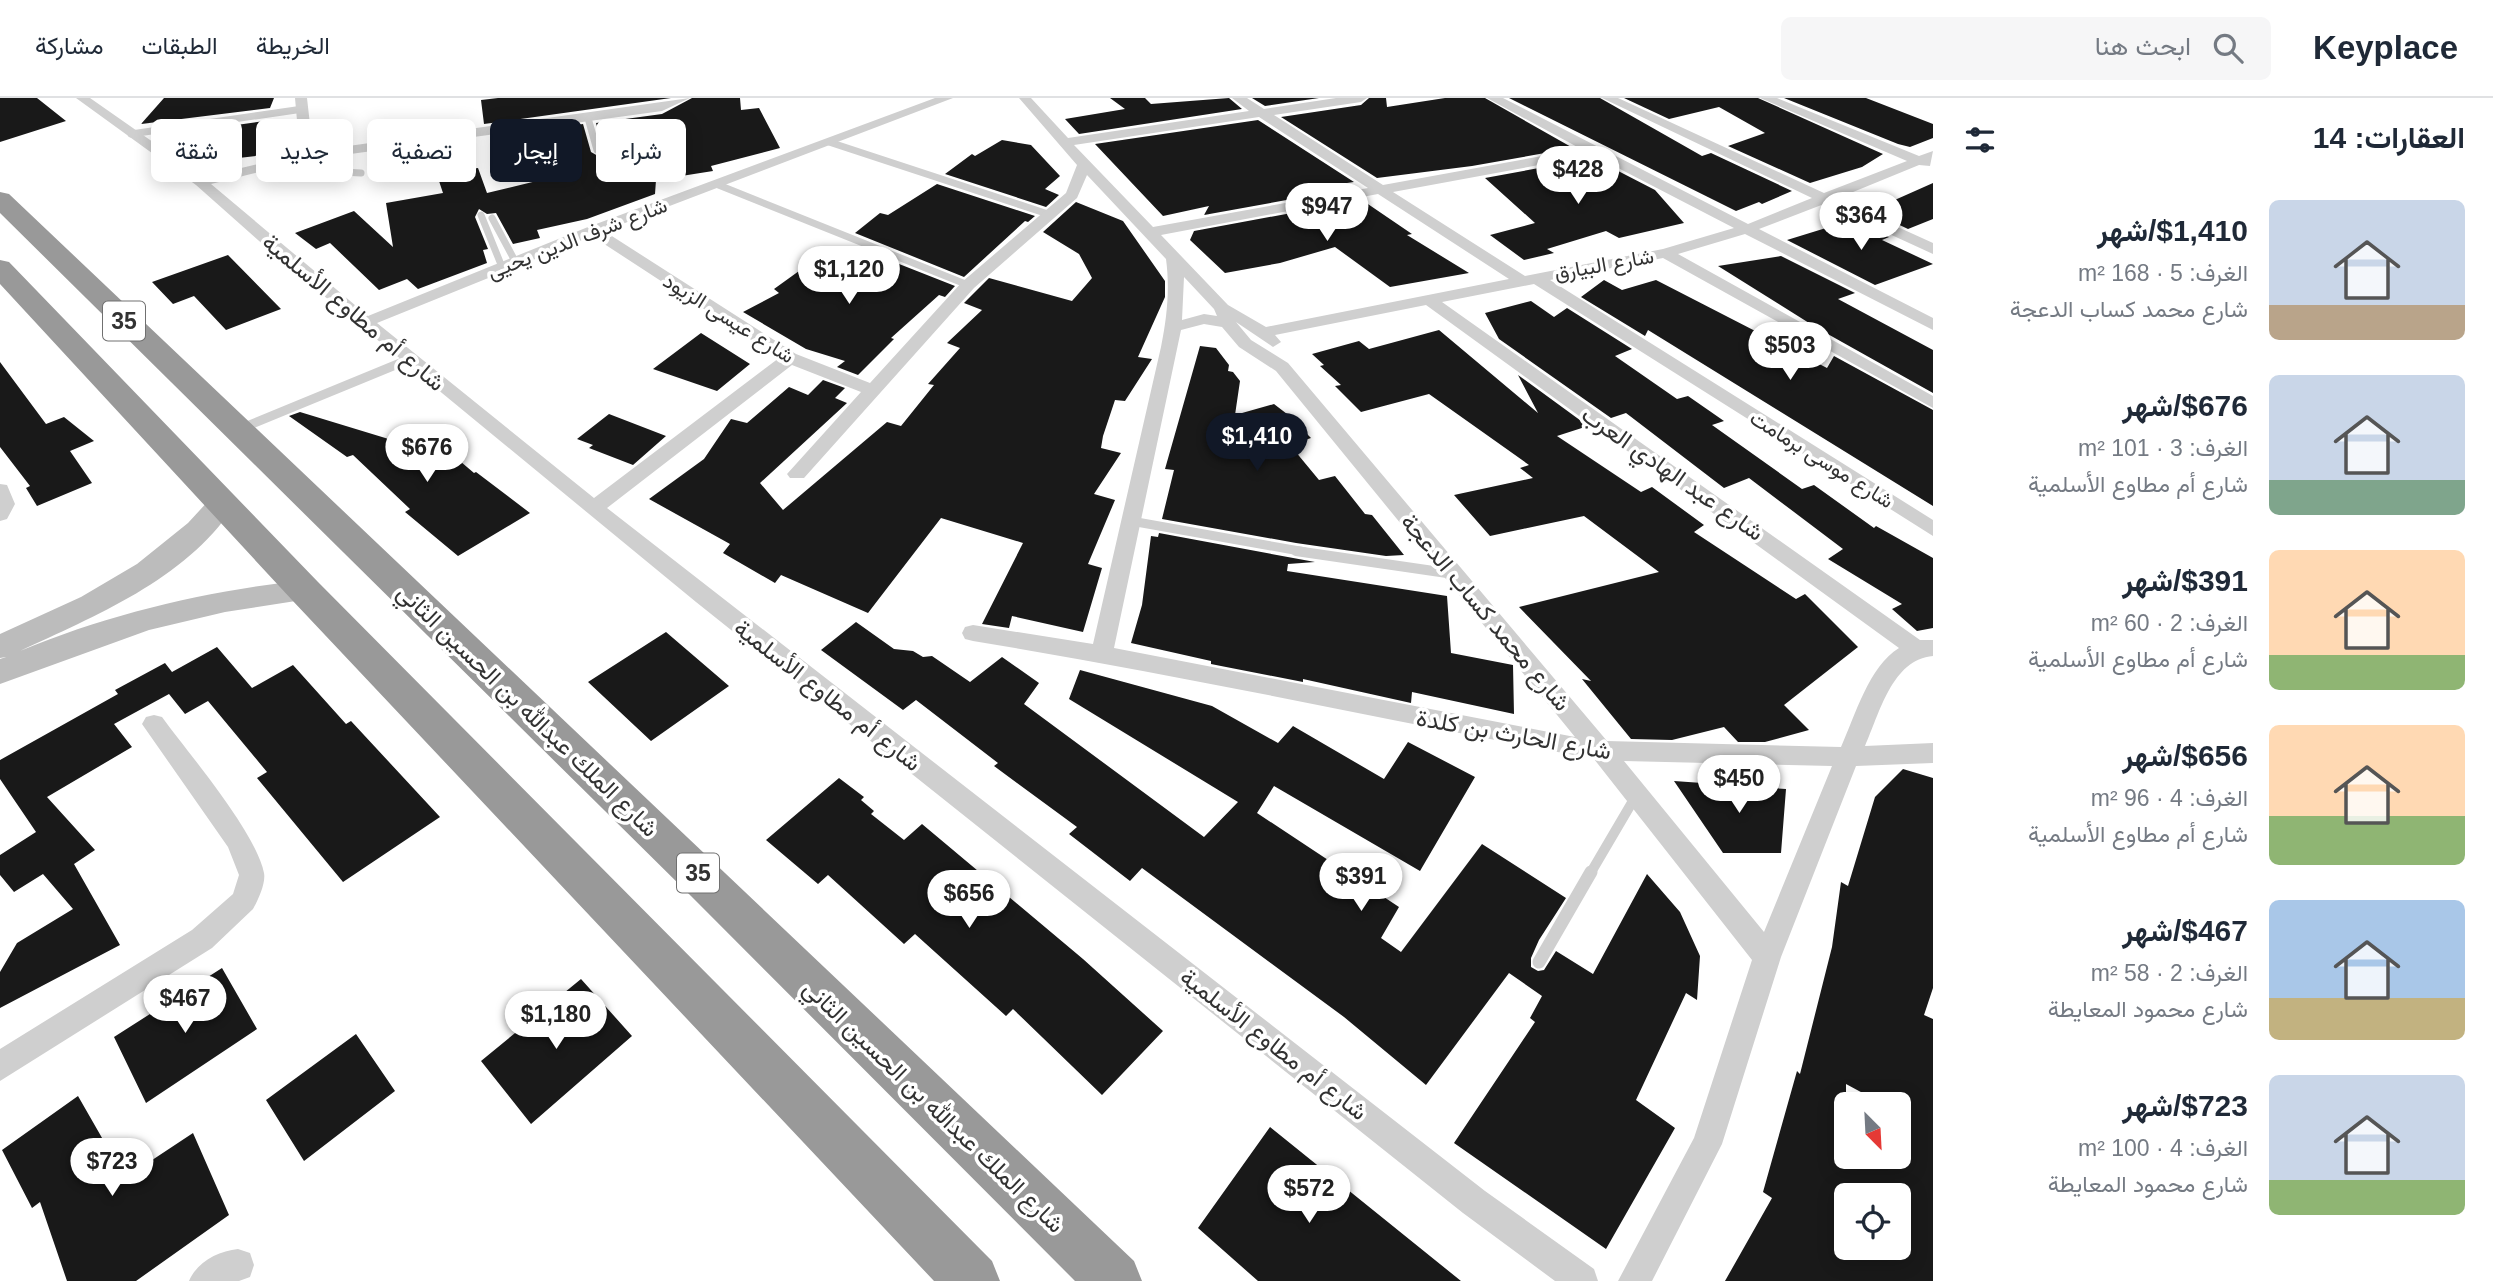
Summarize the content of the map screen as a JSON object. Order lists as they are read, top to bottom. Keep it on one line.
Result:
{"streets":{"highway":["35","شارع الملك عبدالله بن الحسين الثاني"],"street":["شارع شرف الدين يحيى","شارع البيارق","شارع أم مطاوع الأسلمية","شارع عيسى الزيود","شارع موسى برمامت","شارع عبد الهادي العرب","شارع محمد كساب الدعجة","شارع الحارث بن كلدة"]},"crossings":[["شارع شرف الدين يحيى","شارع أم مطاوع الأسلمية"],["شارع شرف الدين يحيى","شارع عيسى الزيود"],["شارع البيارق","شارع موسى برمامت"],["شارع البيارق","شارع عبد الهادي العرب"],["شارع البيارق","شارع محمد كساب الدعجة"],["شارع محمد كساب الدعجة","شارع الحارث بن كلدة"]],"north":"bottom right","page":{"header":"Keyplace","search":"ابحث هنا","nav":["الخريطة","الطبقات","مشاركة"],"heading":"العقارات: 14","chip":["شراء","إيجار","تصفية","جديد","شقة"],"price":["$428","$947","$364","$1,120","$503","$1,410","$676","$450","$391","$656","$467","$1,180","$723","$572"],"list":[{"name":"$1,410/شهر","note":"الغرف: 5 · 168 m² · شارع محمد كساب الدعجة"},{"name":"$676/شهر","note":"الغرف: 3 · 101 m² · شارع أم مطاوع الأسلمية"},{"name":"$391/شهر","note":"الغرف: 2 · 60 m² · شارع أم مطاوع الأسلمية"},{"name":"$656/شهر","note":"الغرف: 4 · 96 m² · شارع أم مطاوع الأسلمية"},{"name":"$467/شهر","note":"الغرف: 2 · 58 m² · شارع محمود المعايطة"},{"name":"$723/شهر","note":"الغرف: 4 · 100 m² · شارع محمود المعايطة"}]}}
